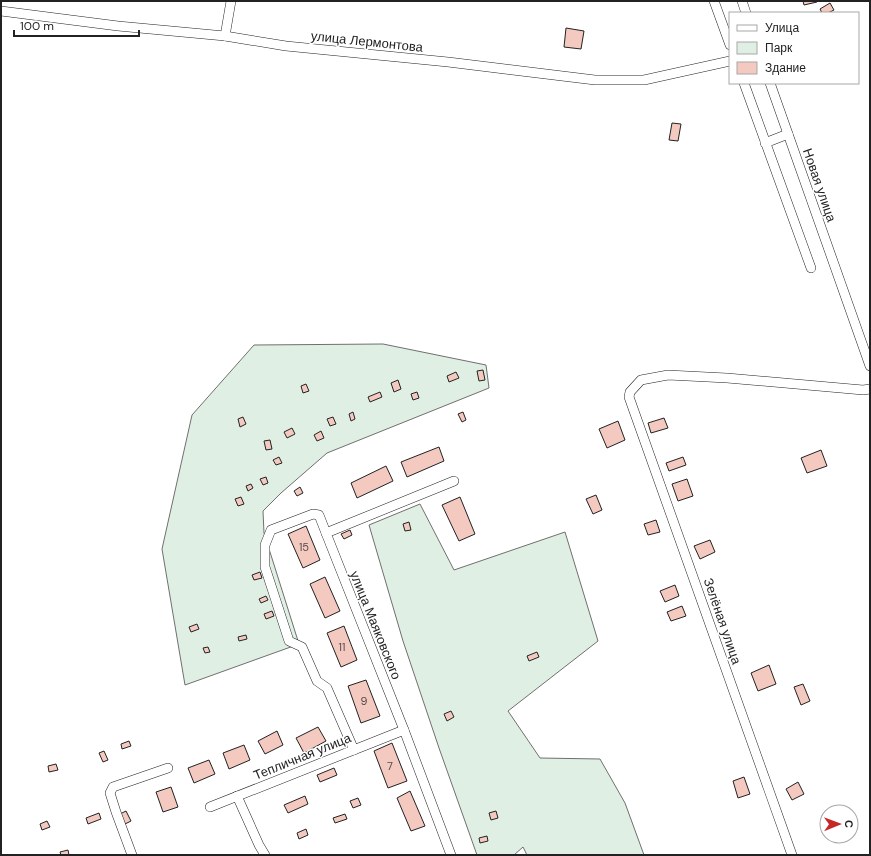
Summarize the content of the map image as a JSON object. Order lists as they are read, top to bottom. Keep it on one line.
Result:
{"streets":{"street":["улица Лермонтова","Новая улица","Зелёная улица","улица Маяковского","Тепличная улица"]},"crossings":[["улица Маяковского","Тепличная улица"]],"house_numbers":["15","11","9","7"],"legend":["Улица","Парк","Здание"],"scale_bar":"100 m","north":"right"}
